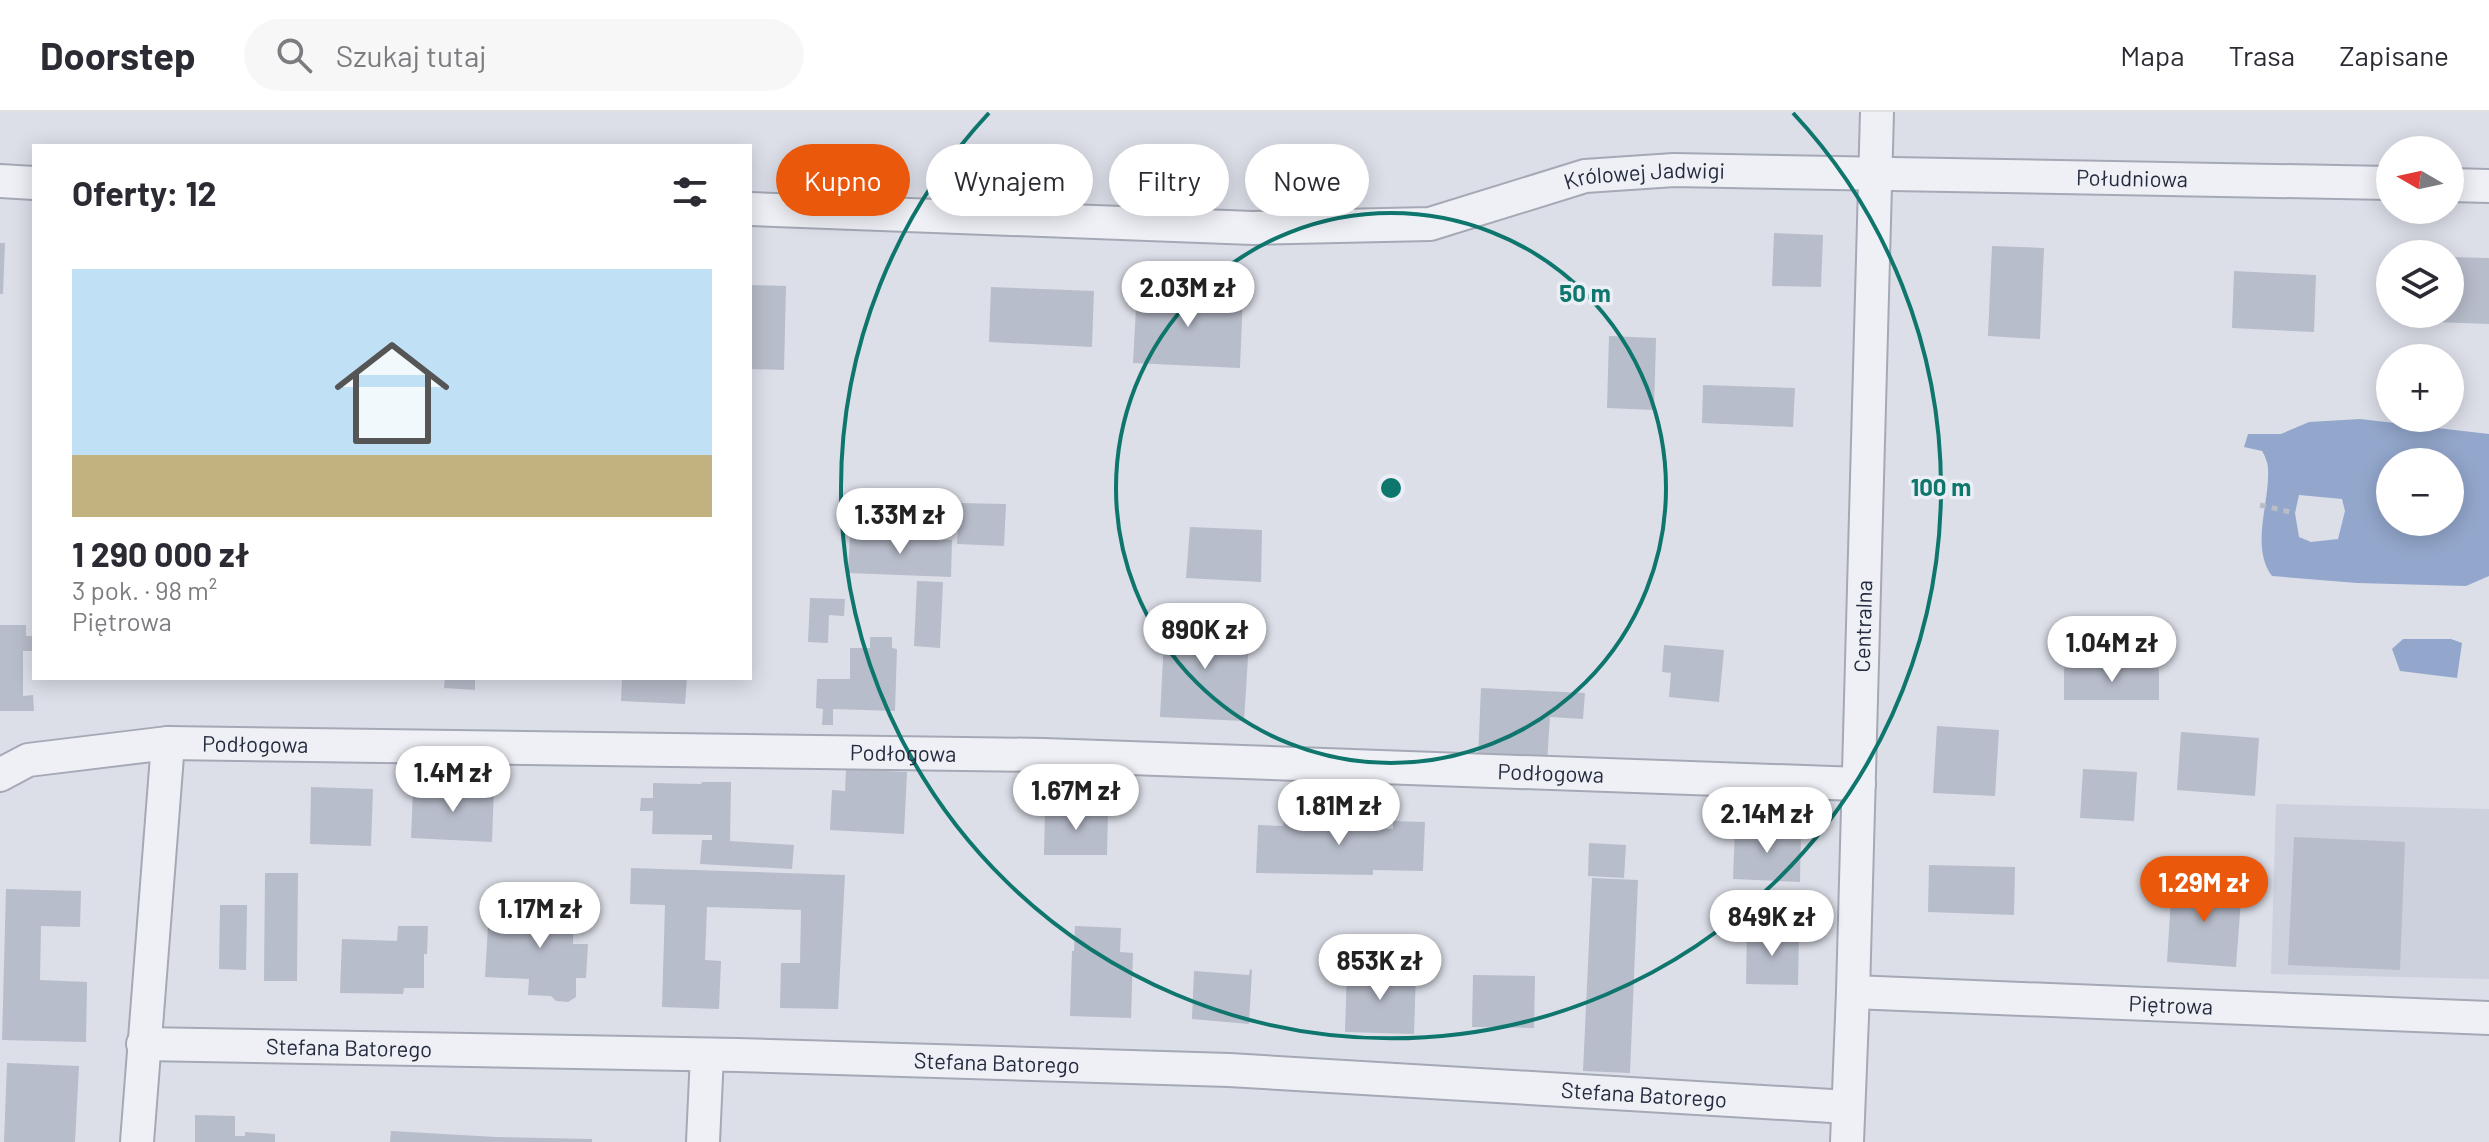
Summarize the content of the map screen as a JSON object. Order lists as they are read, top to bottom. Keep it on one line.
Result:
{"streets":{"street":["Południowa","Królowej Jadwigi","Centralna","Podłogowa","Piętrowa","Stefana Batorego"]},"crossings":[["Południowa","Królowej Jadwigi"],["Południowa","Centralna"],["Królowej Jadwigi","Centralna"],["Centralna","Podłogowa"],["Centralna","Piętrowa"],["Centralna","Stefana Batorego"]],"north":"left","page":{"header":"Doorstep","search":"Szukaj tutaj","nav":["Mapa","Trasa","Zapisane"],"map_buttons":["+","−"],"chip":["Kupno","Wynajem","Filtry","Nowe"],"heading":"Oferty: 12","list":[{"name":"1 290 000 zł","note":"3 pok. · 98 m² · Piętrowa"}],"price":["2.03M zł","1.33M zł","890K zł","1.04M zł","1.4M zł","1.67M zł","1.81M zł","2.14M zł","1.29M zł","1.17M zł","849K zł","853K zł"]},"rings":["50 m","100 m"]}
